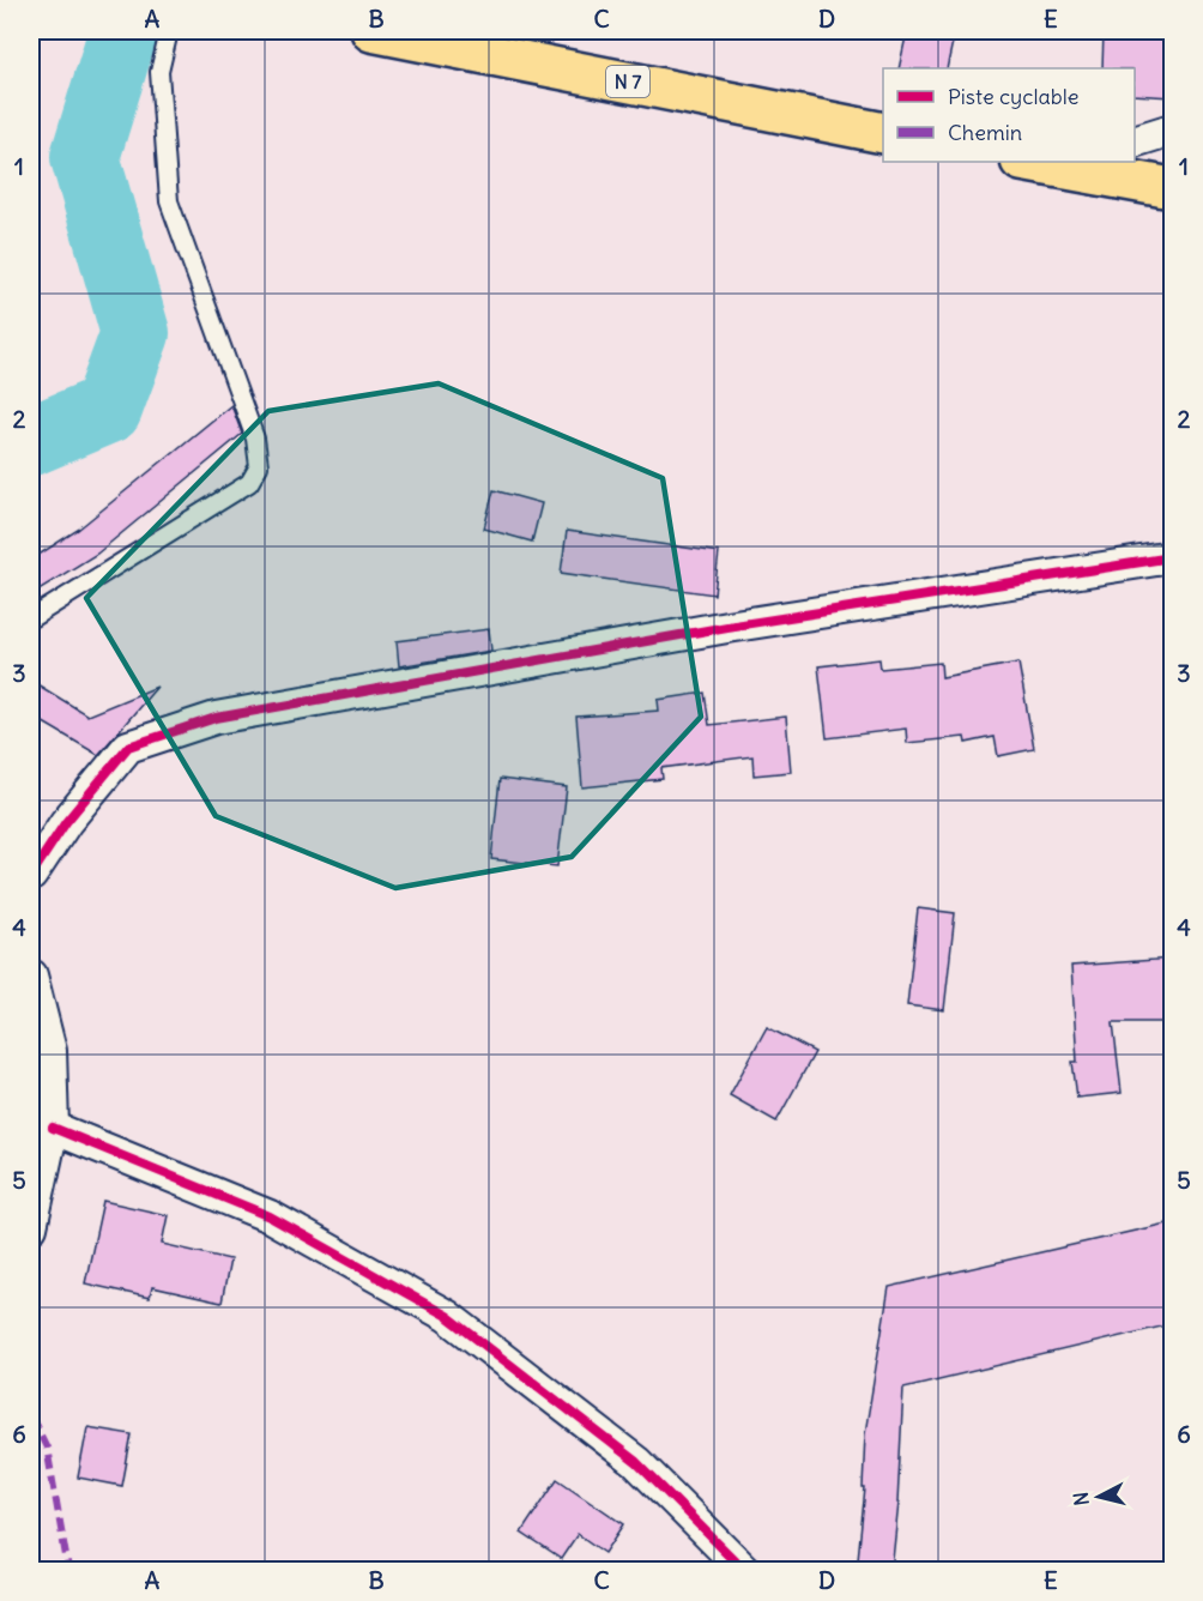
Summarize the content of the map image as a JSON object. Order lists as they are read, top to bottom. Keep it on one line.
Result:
{"streets":{"main road":["N 7"]},"legend":["Piste cyclable","Chemin"],"north":"left","grid":{"columns":["A","B","C","D","E"],"rows":["1","2","3","4","5","6"]}}
